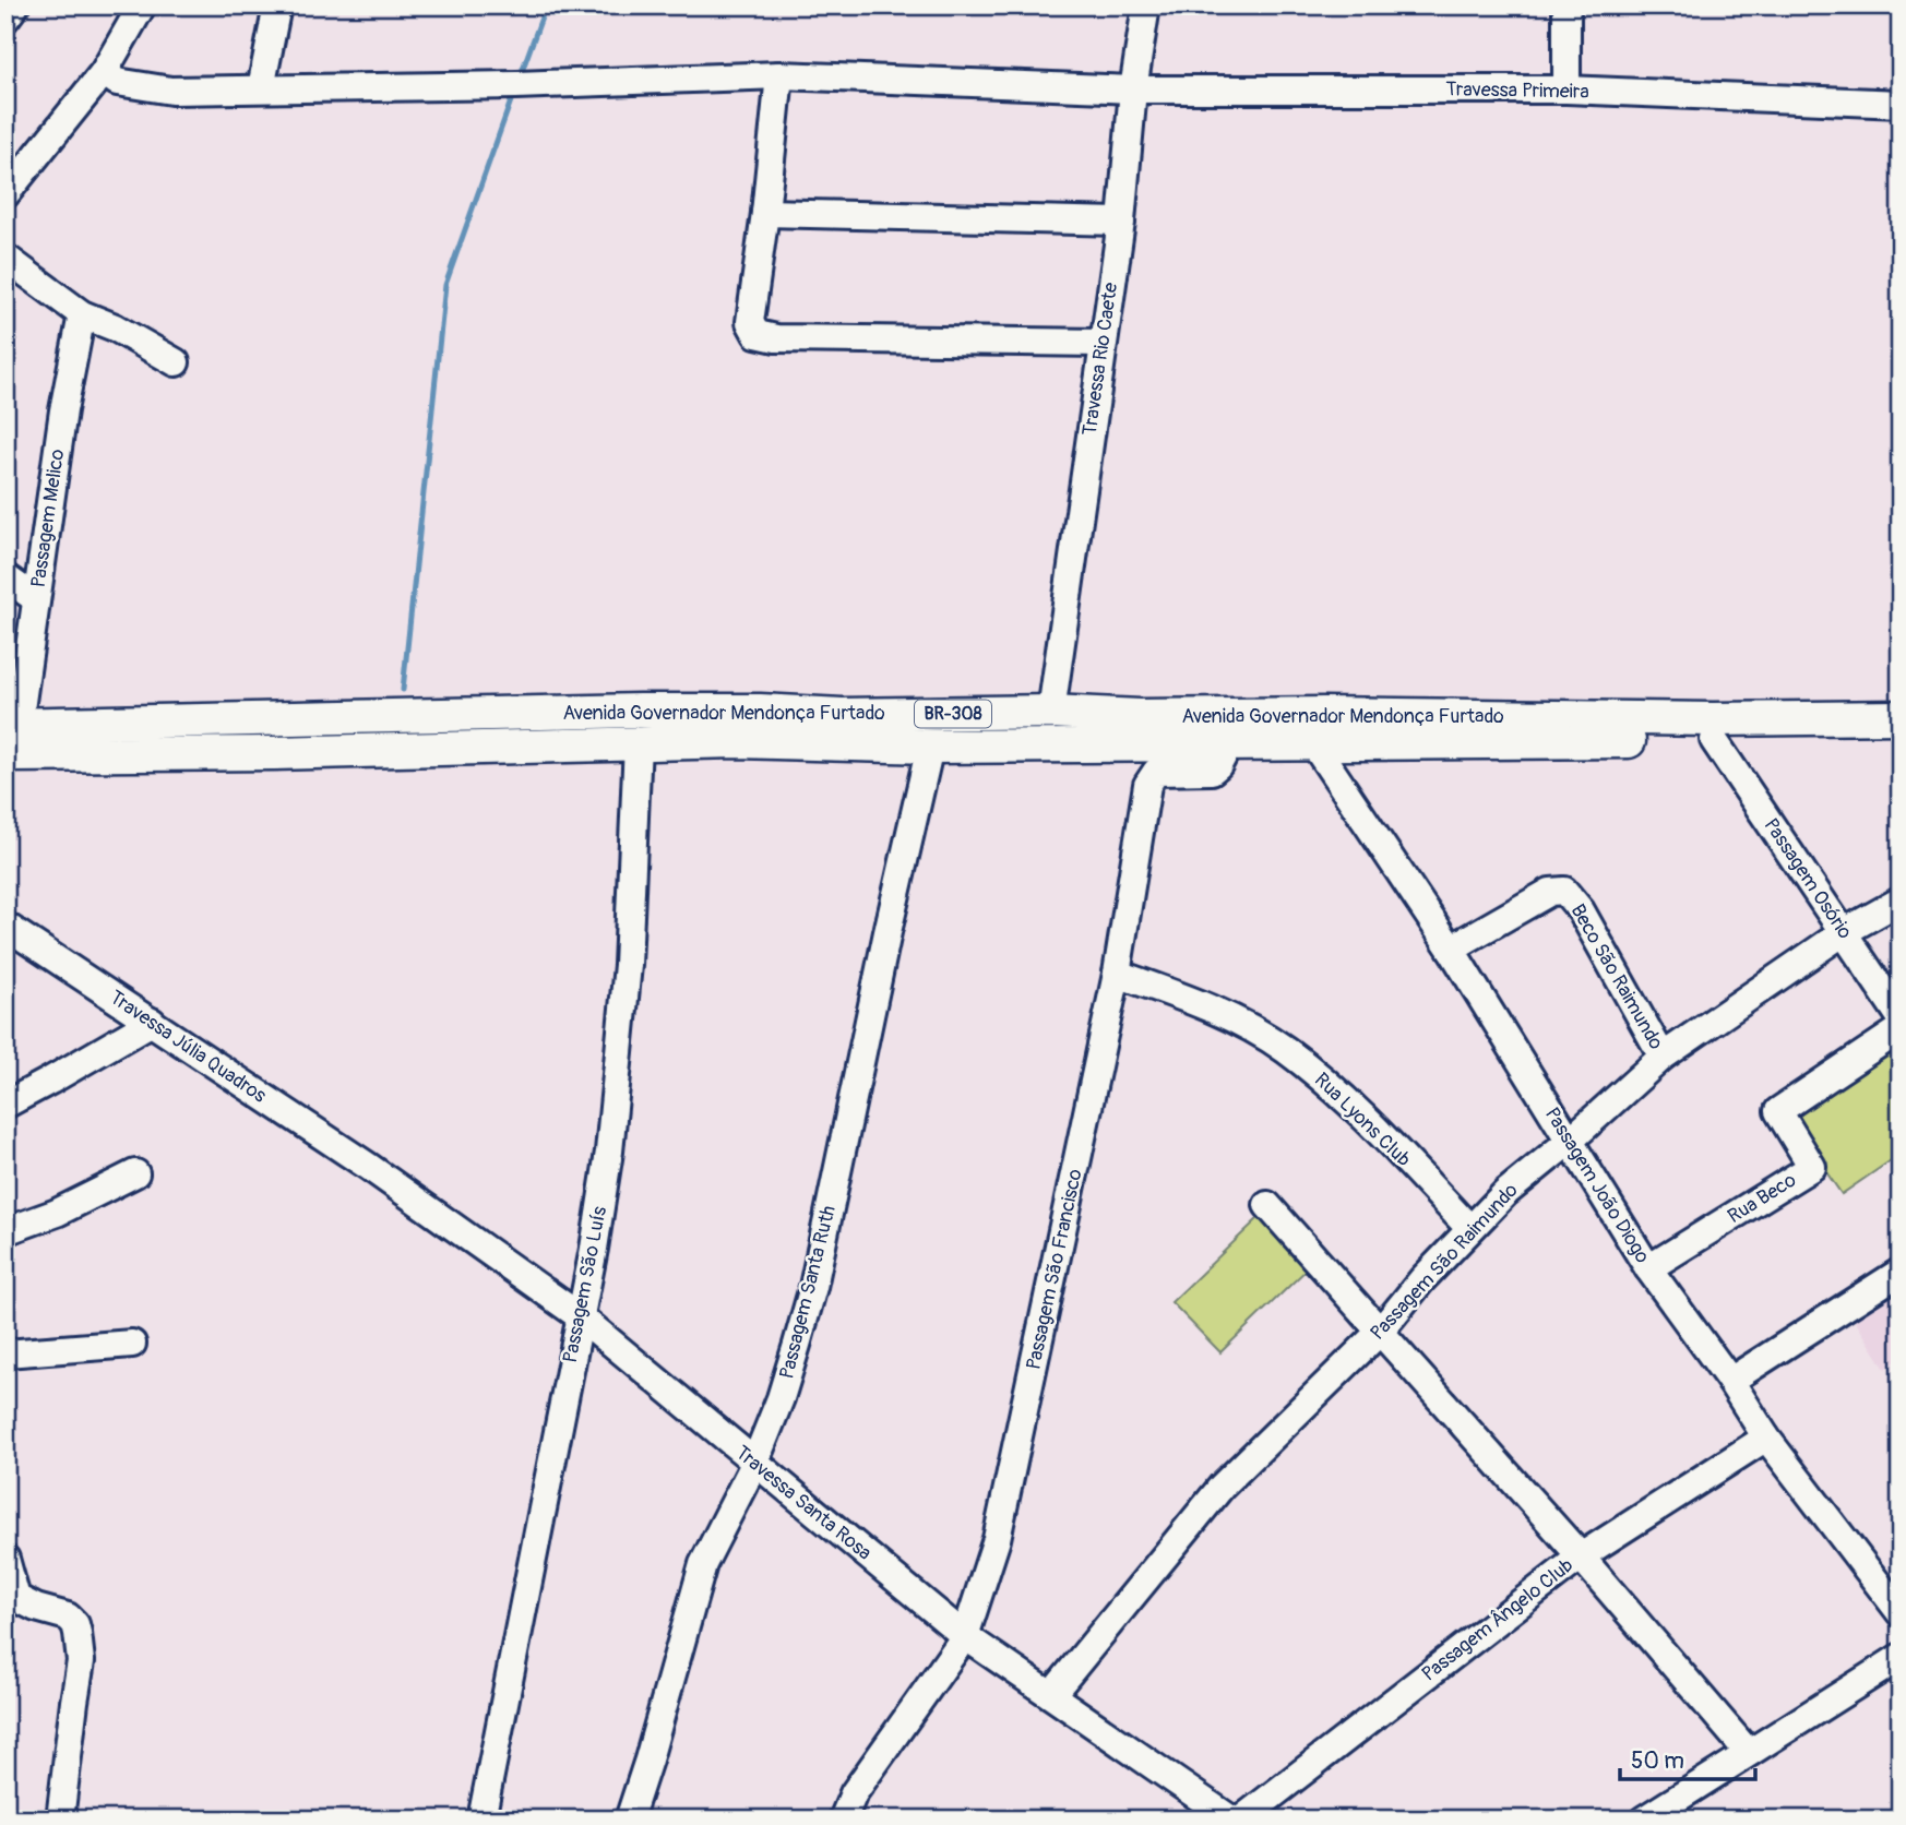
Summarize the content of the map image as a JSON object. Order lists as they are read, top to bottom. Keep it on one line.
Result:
{"streets":{"main road":["Avenida Governador Mendonça Furtado","BR-308"],"street":["Travessa Primeira","Travessa Rio Caete","Passagem Melico","Passagem Osório","Beco São Raimundo","Travessa Júlia Quadros","Rua Lyons Club","Passagem João Diogo","Rua Beco","Passagem São Raimundo","Passagem São Francisco","Passagem São Luís","Passagem Santa Ruth","Travessa Santa Rosa","Passagem Ângelo Club"]},"crossings":[["Travessa Primeira","Travessa Rio Caete"],["Travessa Rio Caete","Avenida Governador Mendonça Furtado"],["Passagem Melico","Avenida Governador Mendonça Furtado"],["Avenida Governador Mendonça Furtado","Passagem Osório"],["Avenida Governador Mendonça Furtado","Passagem João Diogo"],["Avenida Governador Mendonça Furtado","Passagem São Francisco"],["Avenida Governador Mendonça Furtado","Passagem São Luís"],["Avenida Governador Mendonça Furtado","Passagem Santa Ruth"],["Passagem Osório","Passagem São Raimundo"],["Beco São Raimundo","Passagem João Diogo"],["Beco São Raimundo","Passagem São Raimundo"],["Travessa Júlia Quadros","Travessa Santa Rosa"],["Rua Lyons Club","Passagem São Raimundo"],["Rua Lyons Club","Passagem São Francisco"],["Passagem João Diogo","Rua Beco"],["Passagem João Diogo","Passagem São Raimundo"],["Passagem João Diogo","Passagem Ângelo Club"],["Passagem São Raimundo","Travessa Santa Rosa"],["Passagem São Francisco","Travessa Santa Rosa"],["Passagem São Luís","Travessa Santa Rosa"],["Passagem Santa Ruth","Travessa Santa Rosa"]],"scale_bar":"50 m"}
